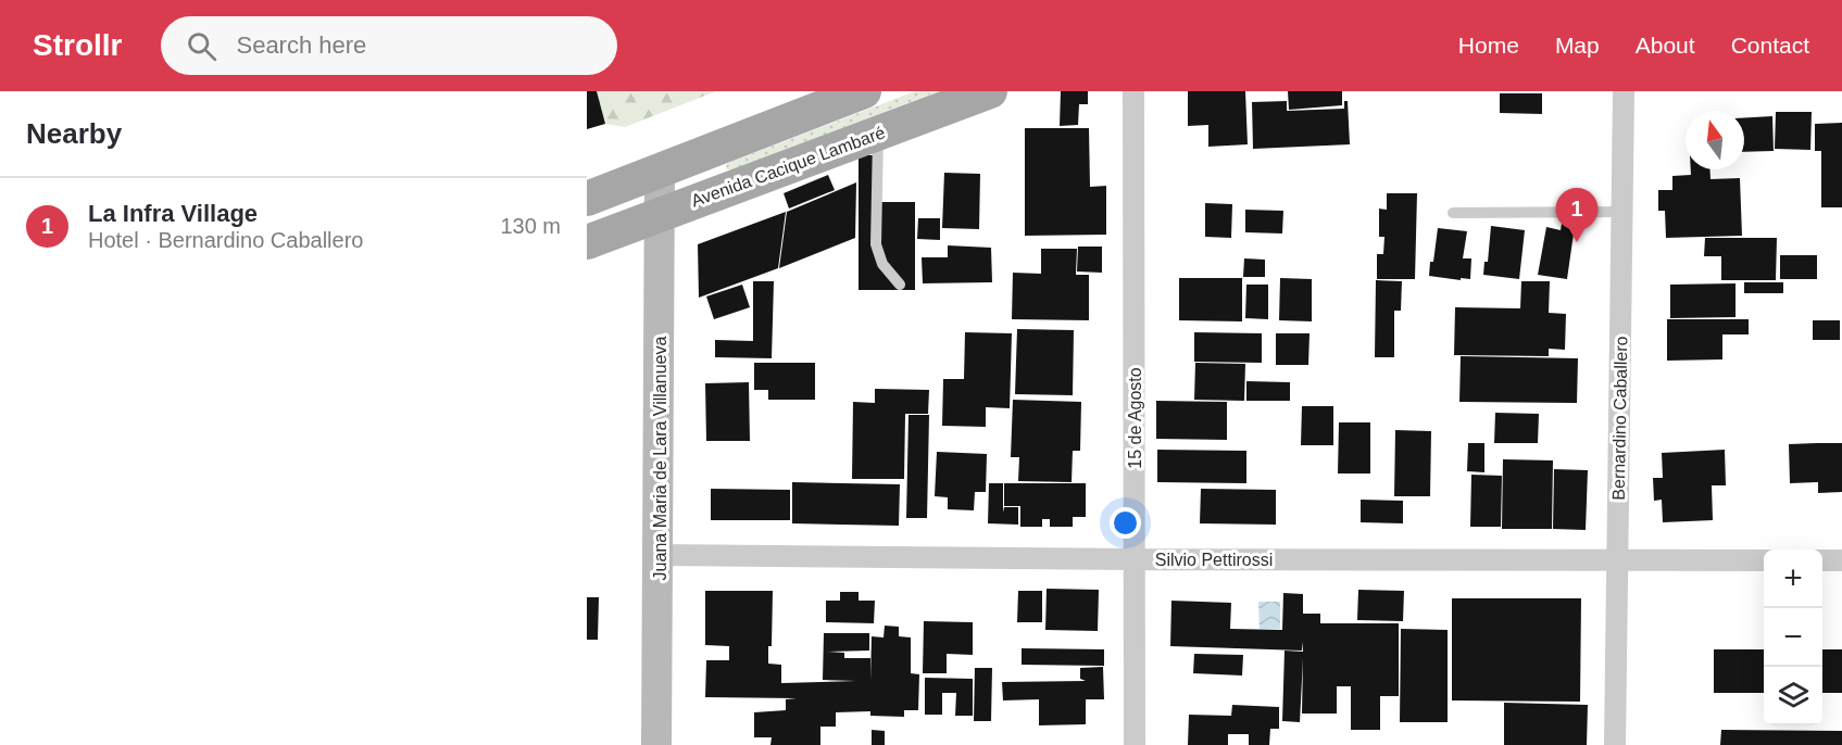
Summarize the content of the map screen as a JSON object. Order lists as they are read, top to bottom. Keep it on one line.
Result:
{"streets":{"main road":["Avenida Cacique Lambaré"],"street":["15 de Agosto","Bernardino Caballero","Juana Maria de Lara Villanueva","Silvio Pettirossi"]},"crossings":[["Avenida Cacique Lambaré","Juana Maria de Lara Villanueva"],["15 de Agosto","Silvio Pettirossi"],["Bernardino Caballero","Silvio Pettirossi"],["Juana Maria de Lara Villanueva","Silvio Pettirossi"]],"north":"top","page":{"header":"Strollr","search":"Search here","nav":["Home","Map","About","Contact"],"heading":"Nearby","list":[{"mark":"1","name":"La Infra Village","note":"Hotel · Bernardino Caballero","value":"130 m"}],"pins":"1","map_buttons":["+","−"]}}
